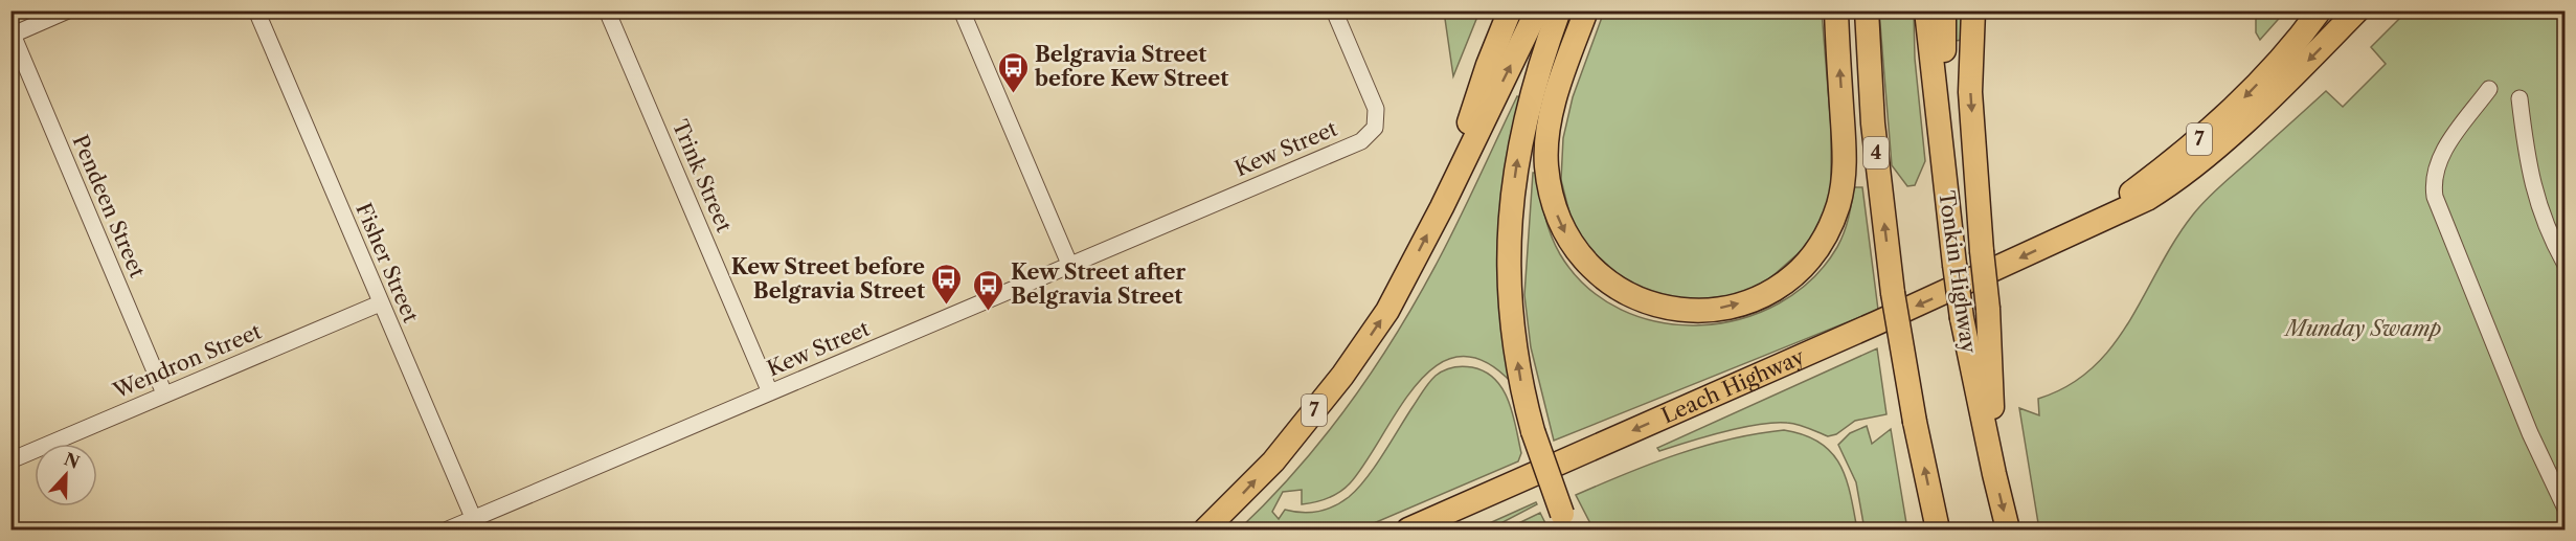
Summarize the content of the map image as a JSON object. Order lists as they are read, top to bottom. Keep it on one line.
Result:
{"streets":{"highway":["7","4","Tonkin Highway","Leach Highway"],"street":["Kew Street","Trink Street","Pendeen Street","Fisher Street","Wendron Street"]},"crossings":[["7","Leach Highway"],["Kew Street","Trink Street"],["Kew Street","Fisher Street"],["Pendeen Street","Wendron Street"],["Fisher Street","Wendron Street"]],"one_way":["Leach Highway"],"parks":["Munday Swamp"],"places":{"bus stop":["Belgravia Street before Kew Street","Kew Street before Belgravia Street","Kew Street after Belgravia Street"]},"north":"top"}
